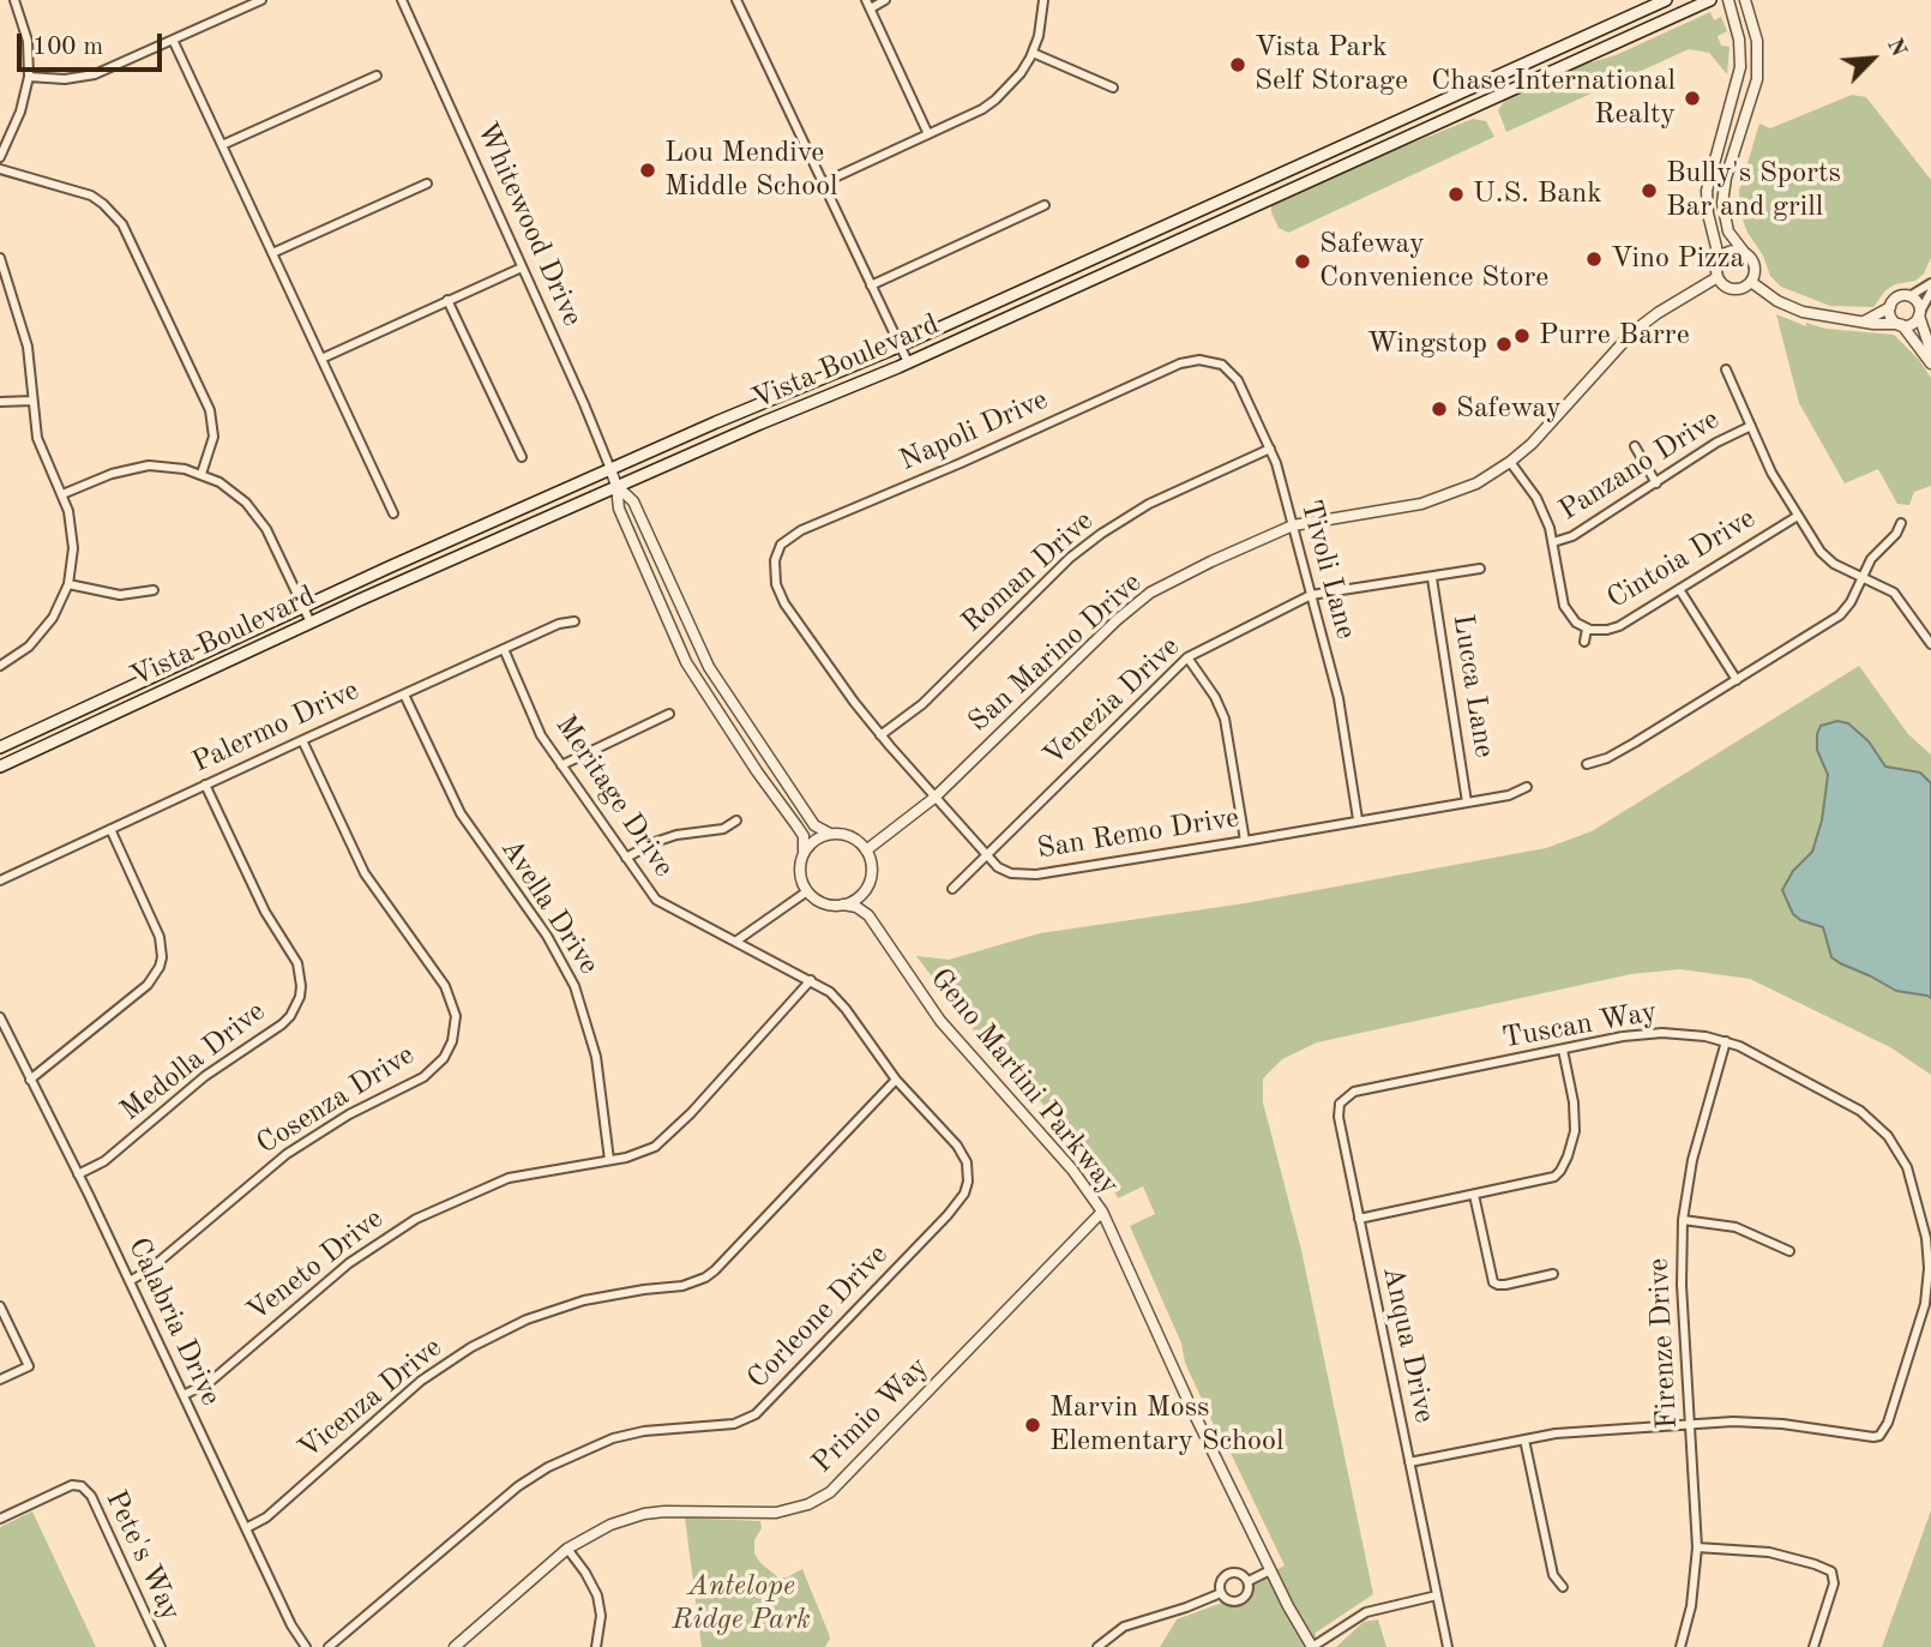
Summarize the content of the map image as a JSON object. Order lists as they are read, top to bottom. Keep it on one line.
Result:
{"streets":{"main road":["Vista Boulevard"],"street":["Whitewood Drive","Napoli Drive","Panzano Drive","Cintoia Drive","Tivoli Lane","Roman Drive","San Marino Drive","Lucca Lane","Venezia Drive","Palermo Drive","Meritage Drive","San Remo Drive","Avella Drive","Tuscan Way","Medolla Drive","Geno Martini Parkway","Cosenza Drive","Veneto Drive","Corleone Drive","Calabria Drive","Firenze Drive","Anqua Drive","Vicenza Drive","Primio Way","Pete's Way"]},"crossings":[["Whitewood Drive","Vista Boulevard"],["Napoli Drive","Tivoli Lane"],["Napoli Drive","San Remo Drive"],["Panzano Drive","Cintoia Drive"],["Cintoia Drive","San Marino Drive"],["Tivoli Lane","Roman Drive"],["Tivoli Lane","San Marino Drive"],["Tivoli Lane","Venezia Drive"],["Tivoli Lane","San Remo Drive"],["Roman Drive","San Remo Drive"],["San Marino Drive","San Remo Drive"],["Lucca Lane","Venezia Drive"],["Lucca Lane","San Remo Drive"],["Venezia Drive","San Remo Drive"],["Palermo Drive","Meritage Drive"],["Palermo Drive","Avella Drive"],["Palermo Drive","Medolla Drive"],["Palermo Drive","Cosenza Drive"],["Meritage Drive","Veneto Drive"],["Meritage Drive","Corleone Drive"],["Meritage Drive","Vicenza Drive"],["Avella Drive","Veneto Drive"],["Tuscan Way","Firenze Drive"],["Tuscan Way","Anqua Drive"],["Medolla Drive","Calabria Drive"],["Geno Martini Parkway","Primio Way"],["Cosenza Drive","Calabria Drive"],["Veneto Drive","Calabria Drive"],["Calabria Drive","Vicenza Drive"]],"parks":["Antelope Ridge Park"],"places":["Vista Park Self Storage","Chase International Realty","Lou Mendive Middle School","Bully's Sports Bar and grill","U.S. Bank","Vino Pizza","Safeway Convenience Store","Purre Barre","Wingstop","Safeway","Marvin Moss Elementary School"],"scale_bar":"100 m","north":"top right"}
